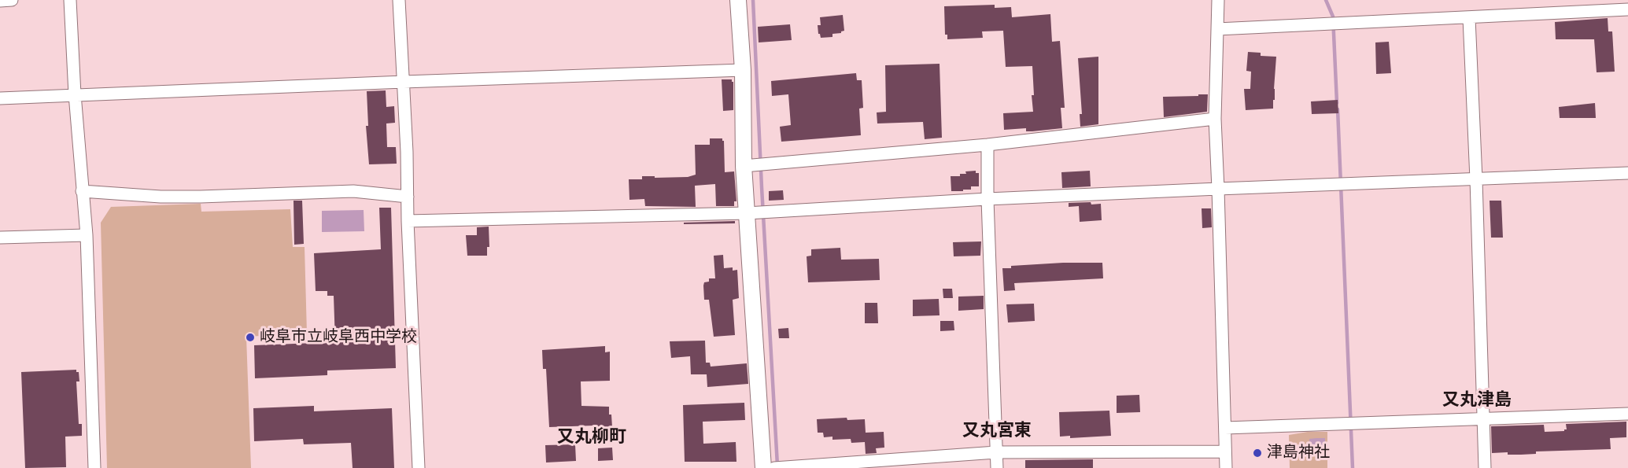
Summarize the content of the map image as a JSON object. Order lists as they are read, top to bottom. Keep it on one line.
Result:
{"districts":["又丸津島","又丸宮東","又丸柳町"],"places":["岐阜市立岐阜西中学校","津島神社"]}
